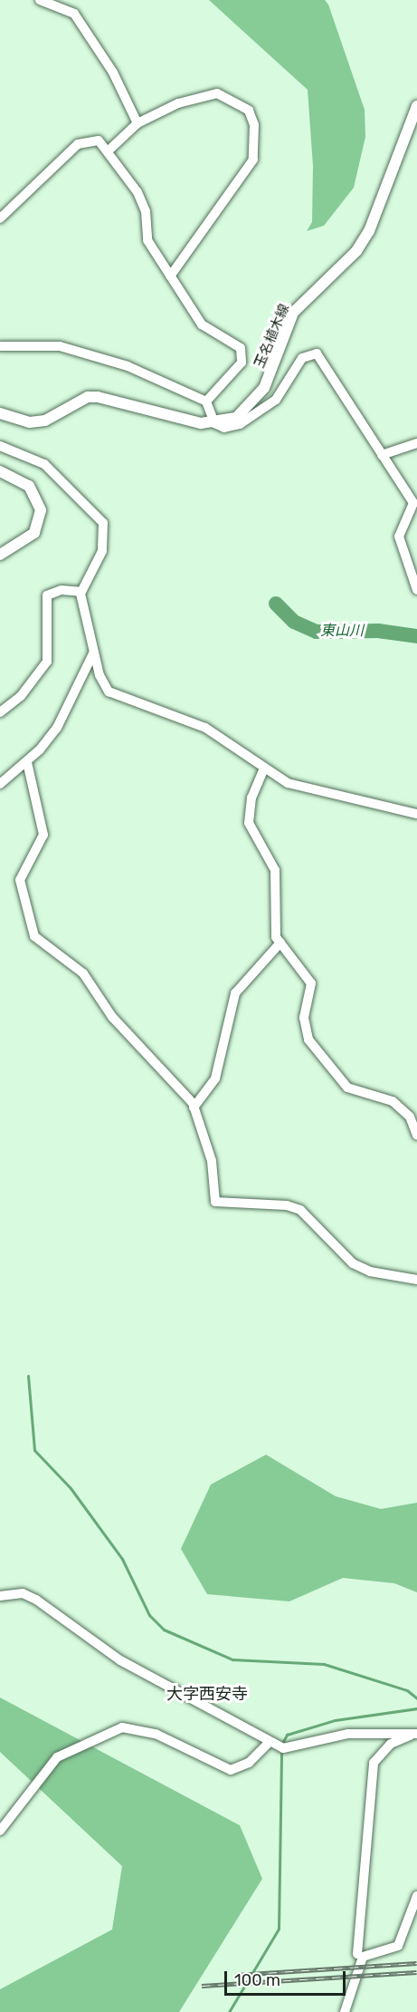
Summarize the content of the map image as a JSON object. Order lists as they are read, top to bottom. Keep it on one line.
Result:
{"streets":{"main road":["玉名植木線"]},"districts":["大字西安寺"],"water":["東山川"],"scale_bar":"100 m"}
